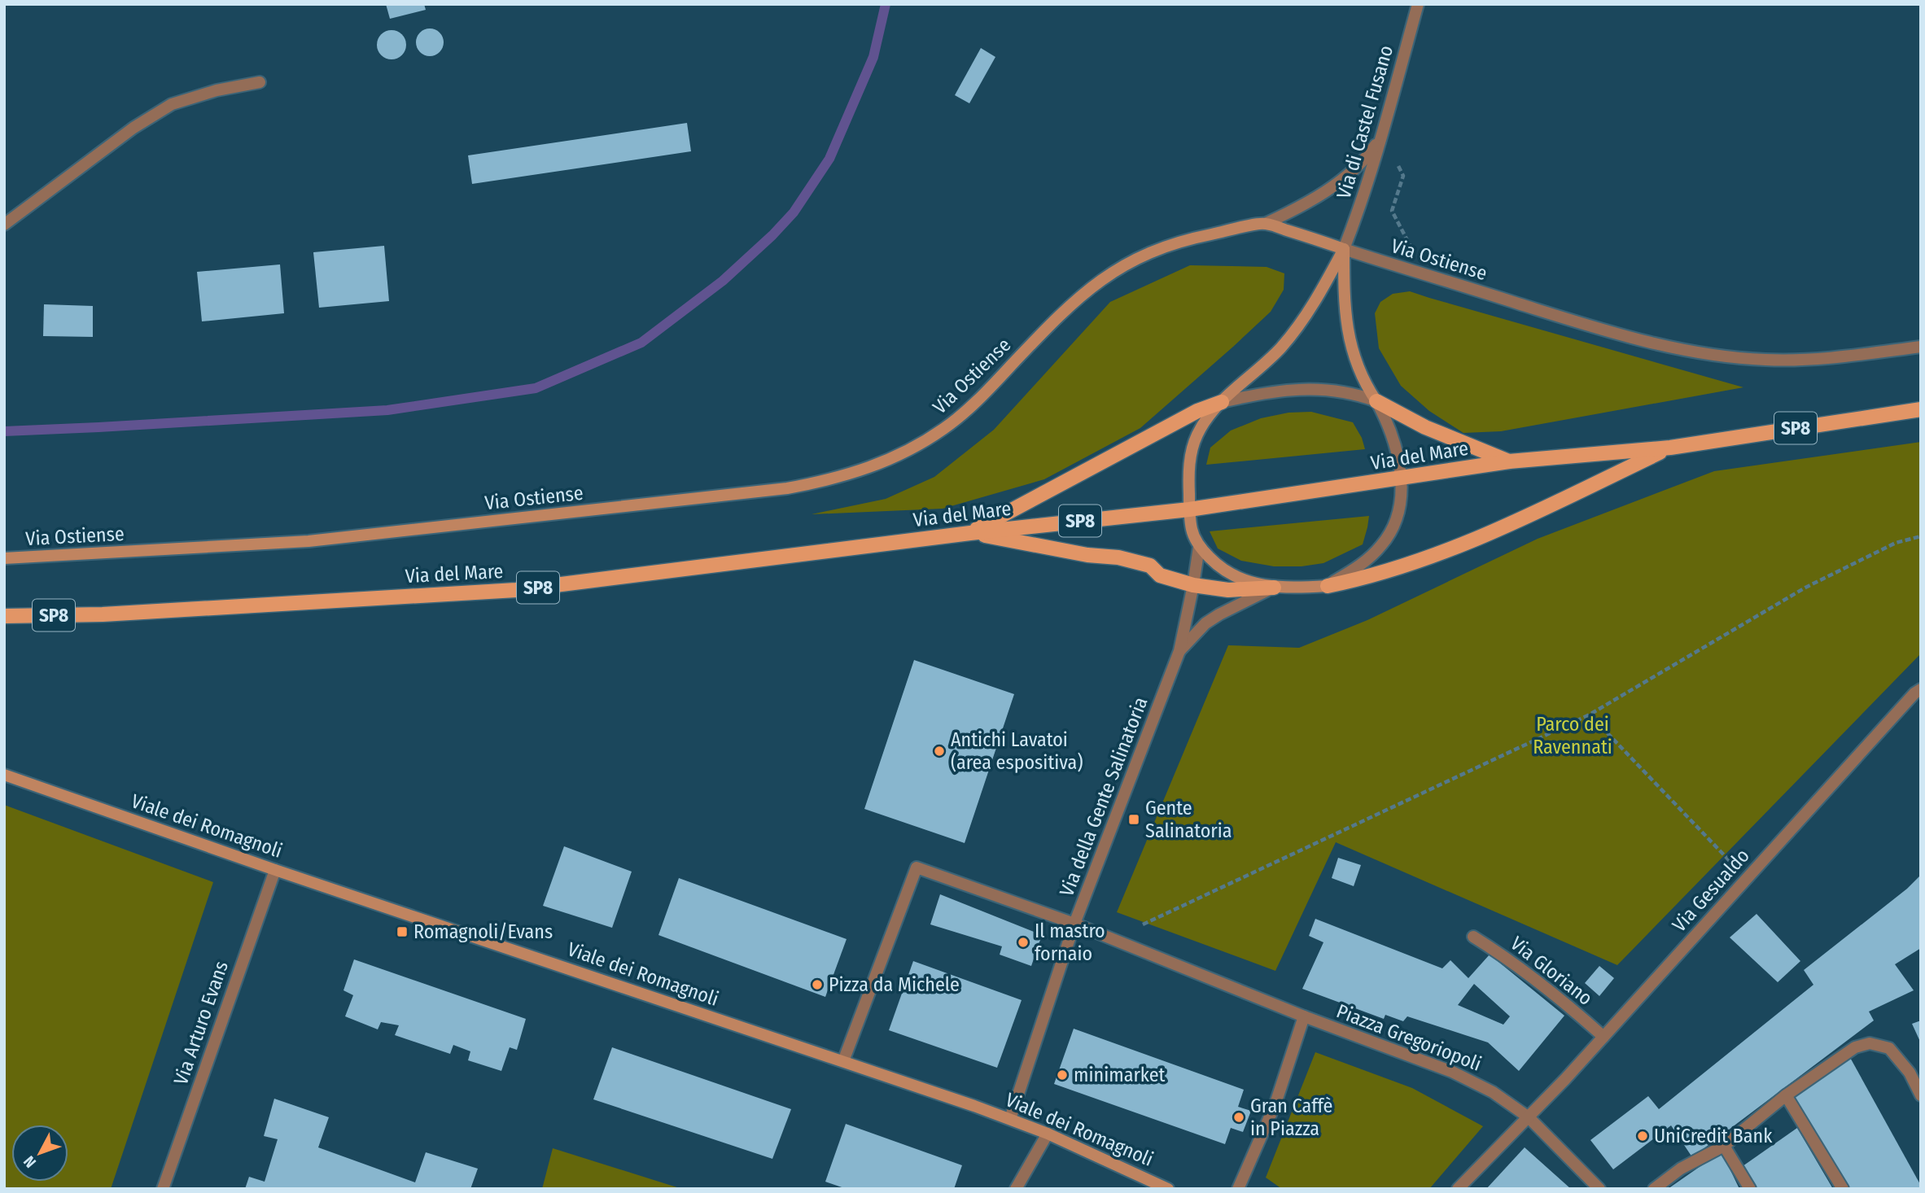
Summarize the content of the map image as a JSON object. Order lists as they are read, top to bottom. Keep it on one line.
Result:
{"streets":{"main road":["Via Ostiense","SP8","Via del Mare","Viale dei Romagnoli"],"street":["Via di Castel Fusano","Via della Gente Salinatoria","Via Gesualdo","Via Gloriano","Via Arturo Evans","Piazza Gregoriopoli"]},"crossings":[["Via di Castel Fusano","Via Ostiense"],["Via della Gente Salinatoria","Viale dei Romagnoli"],["Via della Gente Salinatoria","Piazza Gregoriopoli"],["Viale dei Romagnoli","Via Arturo Evans"],["Viale dei Romagnoli","Piazza Gregoriopoli"],["Via Gesualdo","Via Gloriano"],["Via Gesualdo","Piazza Gregoriopoli"]],"parks":["Parco dei Ravennati"],"places":{"other":["Antichi Lavatoi (area espositiva)","Il mastro fornaio","Pizza da Michele","minimarket","Gran Caffè in Piazza","UniCredit Bank"],"transit":["Gente Salinatoria","Romagnoli/Evans"]},"north":"bottom left"}
